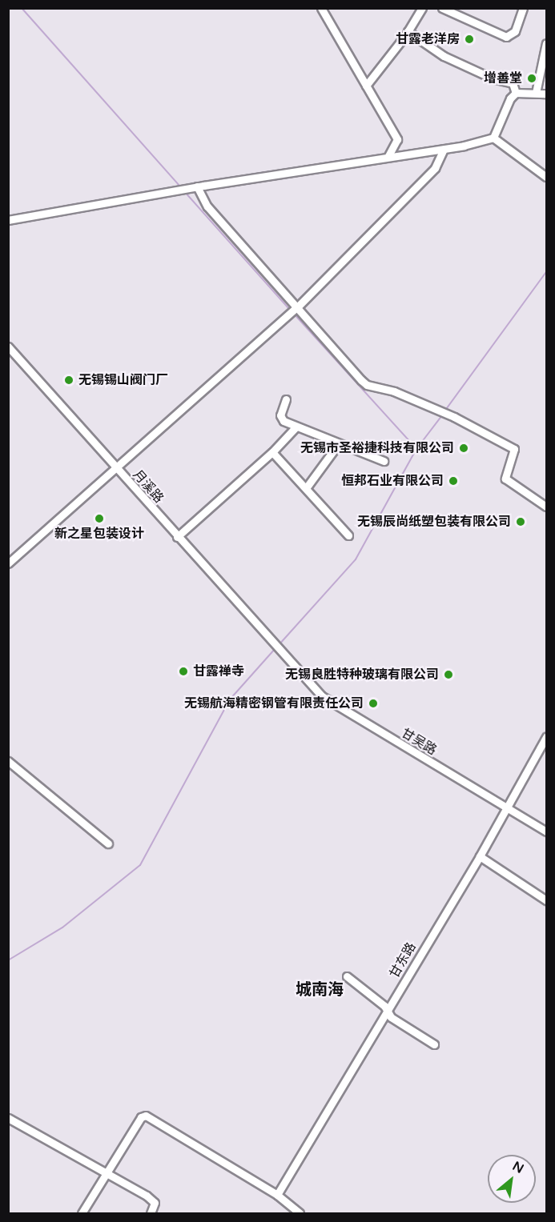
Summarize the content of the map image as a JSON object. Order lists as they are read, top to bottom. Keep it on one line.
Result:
{"streets":{"street":["月溪路","甘吴路","甘东路"]},"crossings":[["月溪路","甘吴路"],["甘吴路","甘东路"]],"districts":["城南海"],"places":["甘露老洋房","增善堂","无锡锡山阀门厂","无锡市圣裕捷科技有限公司","恒邦石业有限公司","新之星包装设计","无锡辰尚纸塑包装有限公司","甘露禅寺","无锡良胜特种玻璃有限公司","无锡航海精密钢管有限责任公司"],"north":"top right"}
